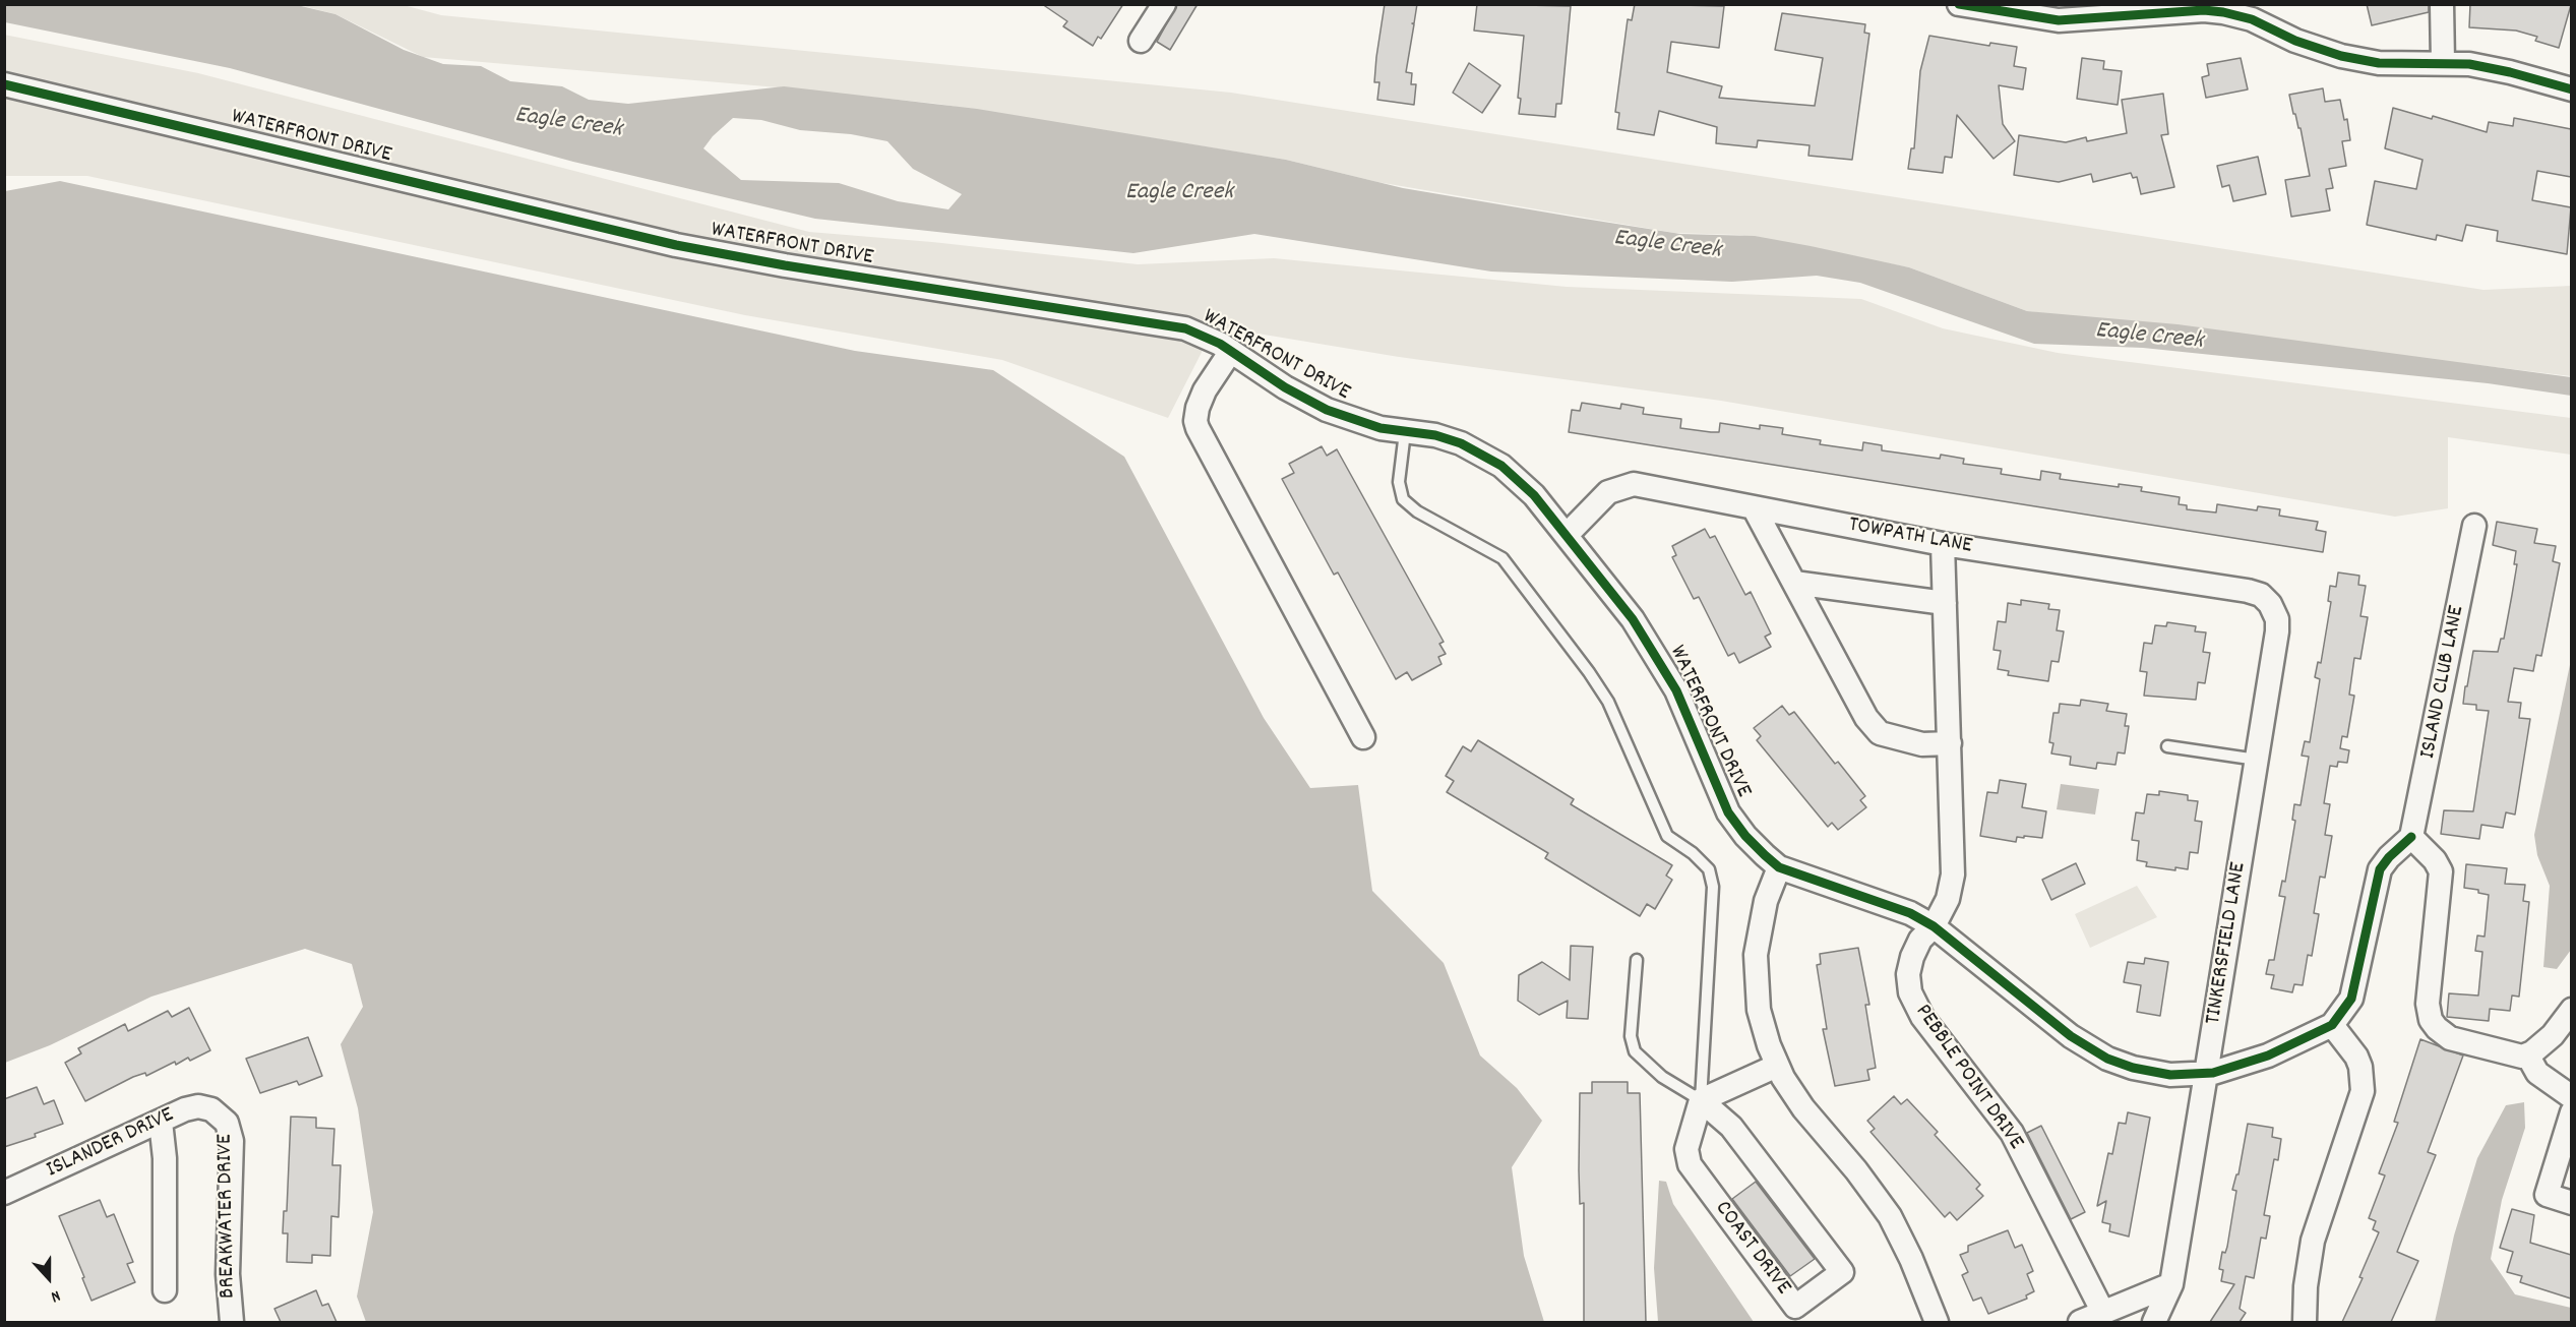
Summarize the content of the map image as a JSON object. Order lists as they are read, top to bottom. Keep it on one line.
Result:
{"streets":{"street":["WATERFRONT DRIVE","TOWPATH LANE","ISLAND CLUB LANE","TINKERSFIELD LANE","PEBBLE POINT DRIVE","ISLANDER DRIVE","BREAKWATER DRIVE","COAST DRIVE"]},"crossings":[["WATERFRONT DRIVE","TOWPATH LANE"],["WATERFRONT DRIVE","TINKERSFIELD LANE"],["WATERFRONT DRIVE","PEBBLE POINT DRIVE"],["TOWPATH LANE","TINKERSFIELD LANE"],["TOWPATH LANE","PEBBLE POINT DRIVE"],["ISLANDER DRIVE","BREAKWATER DRIVE"]],"water":["Eagle Creek"],"north":"bottom"}
